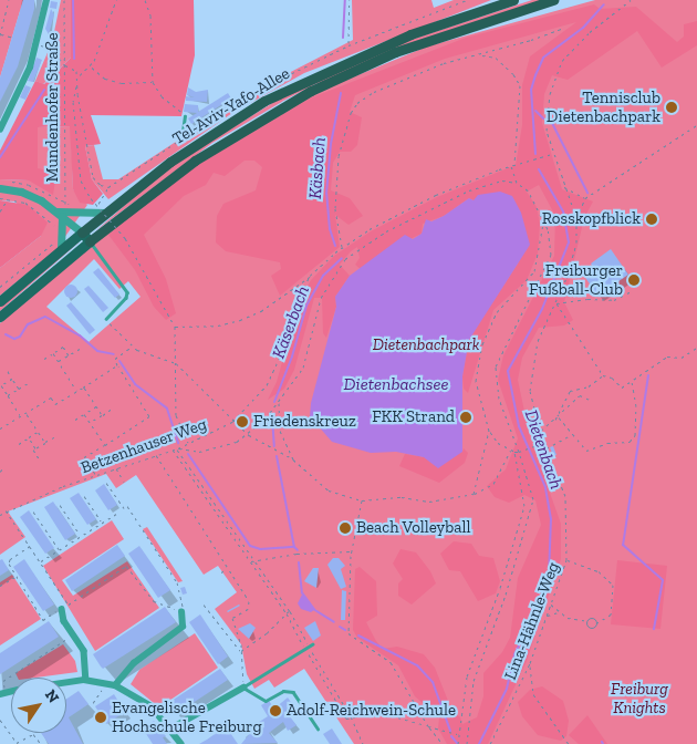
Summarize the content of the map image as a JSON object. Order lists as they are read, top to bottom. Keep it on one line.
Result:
{"streets":{"highway":["Tel-Aviv-Yafo-Allee"],"path":["Mundenhofer Straße","Betzenhauser Weg","Lina-Hähnle-Weg"]},"crossings":[["Betzenhauser Weg","Lina-Hähnle-Weg"]],"water":["Käsbach","Käserbach","Dietenbachsee","Dietenbach"],"parks":["Dietenbachpark","Freiburg Knights"],"places":["Tennisclub Dietenbachpark","Rosskopfblick","Freiburger Fußball-Club","FKK Strand","Friedenskreuz","Beach Volleyball","Adolf-Reichwein-Schule","Evangelische Hochschule Freiburg"],"north":"top right"}
